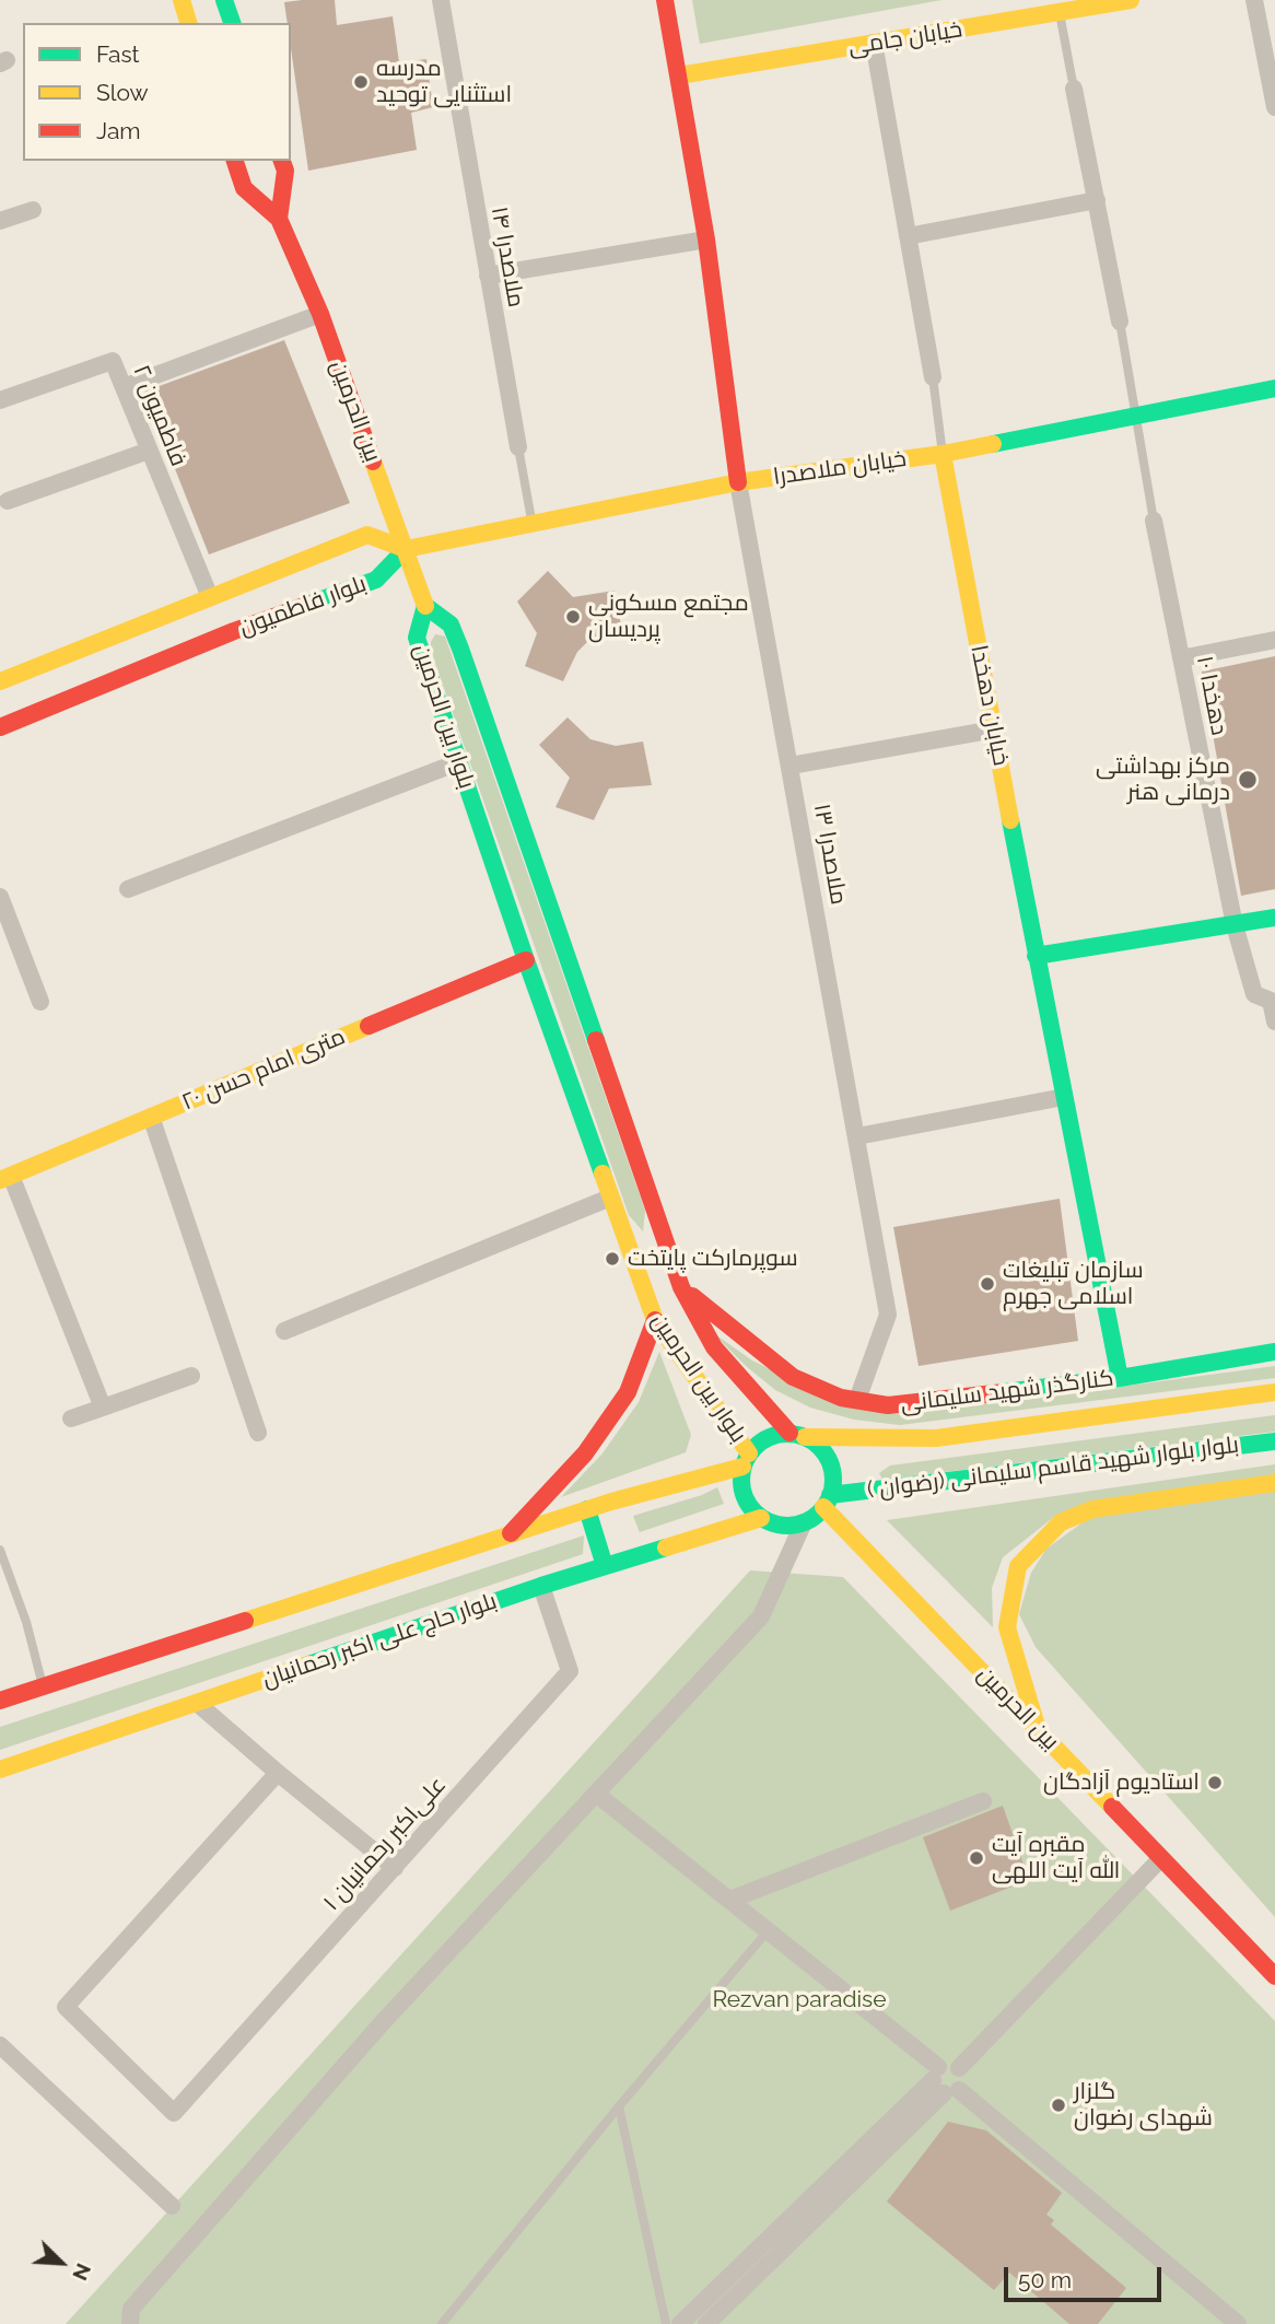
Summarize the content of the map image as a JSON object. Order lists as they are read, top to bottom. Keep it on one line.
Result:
{"streets":{"main road":["خیابان جامی","بین الحرمین","خیابان ملاصدرا","بلوار فاطمیون","خیابان دهخدا","بلوار بین الحرمین","۲۰ متری امام حسن","کنارگذر شهید سلیمانی","بلوار بلوار شهید قاسم سلیمانی (رضوان )","بلوار حاج علی اکبر رحمانیان"],"street":["ملاصدرا ۱۴","فاطمیون ۲","دهخدا ۱۰","ملاصدرا ۱۳","علی‌اکبر رحمانیان ۱"]},"crossings":[["ملاصدرا ۱۴","خیابان ملاصدرا"],["بین الحرمین","خیابان ملاصدرا"],["بین الحرمین","بلوار فاطمیون"],["بین الحرمین","بلوار بین الحرمین"],["بین الحرمین","بلوار بلوار شهید قاسم سلیمانی (رضوان )"],["بین الحرمین","بلوار حاج علی اکبر رحمانیان"],["فاطمیون ۲","بلوار فاطمیون"],["خیابان ملاصدرا","بلوار فاطمیون"],["خیابان ملاصدرا","خیابان دهخدا"],["خیابان ملاصدرا","ملاصدرا ۱۳"],["خیابان دهخدا","کنارگذر شهید سلیمانی"],["بلوار بین الحرمین","۲۰ متری امام حسن"],["بلوار بین الحرمین","کنارگذر شهید سلیمانی"],["بلوار بین الحرمین","بلوار بلوار شهید قاسم سلیمانی (رضوان )"],["بلوار بین الحرمین","بلوار حاج علی اکبر رحمانیان"],["ملاصدرا ۱۳","کنارگذر شهید سلیمانی"],["بلوار بلوار شهید قاسم سلیمانی (رضوان )","بلوار حاج علی اکبر رحمانیان"],["بلوار حاج علی اکبر رحمانیان","علی‌اکبر رحمانیان ۱"]],"parks":["Rezvan paradise"],"places":["مدرسه استثنایی توحید","مجتمع مسکونی پردیسان","مرکز بهداشتی درمانی هنر","سوپرمارکت پایتخت","سازمان تبلیغات اسلامی جهرم","استادیوم آزادگان","مقبره آیت الله آیت اللهی","گلزار شهدای رضوان"],"legend":["Fast","Slow","Jam"],"scale_bar":"50 m","north":"bottom right"}
